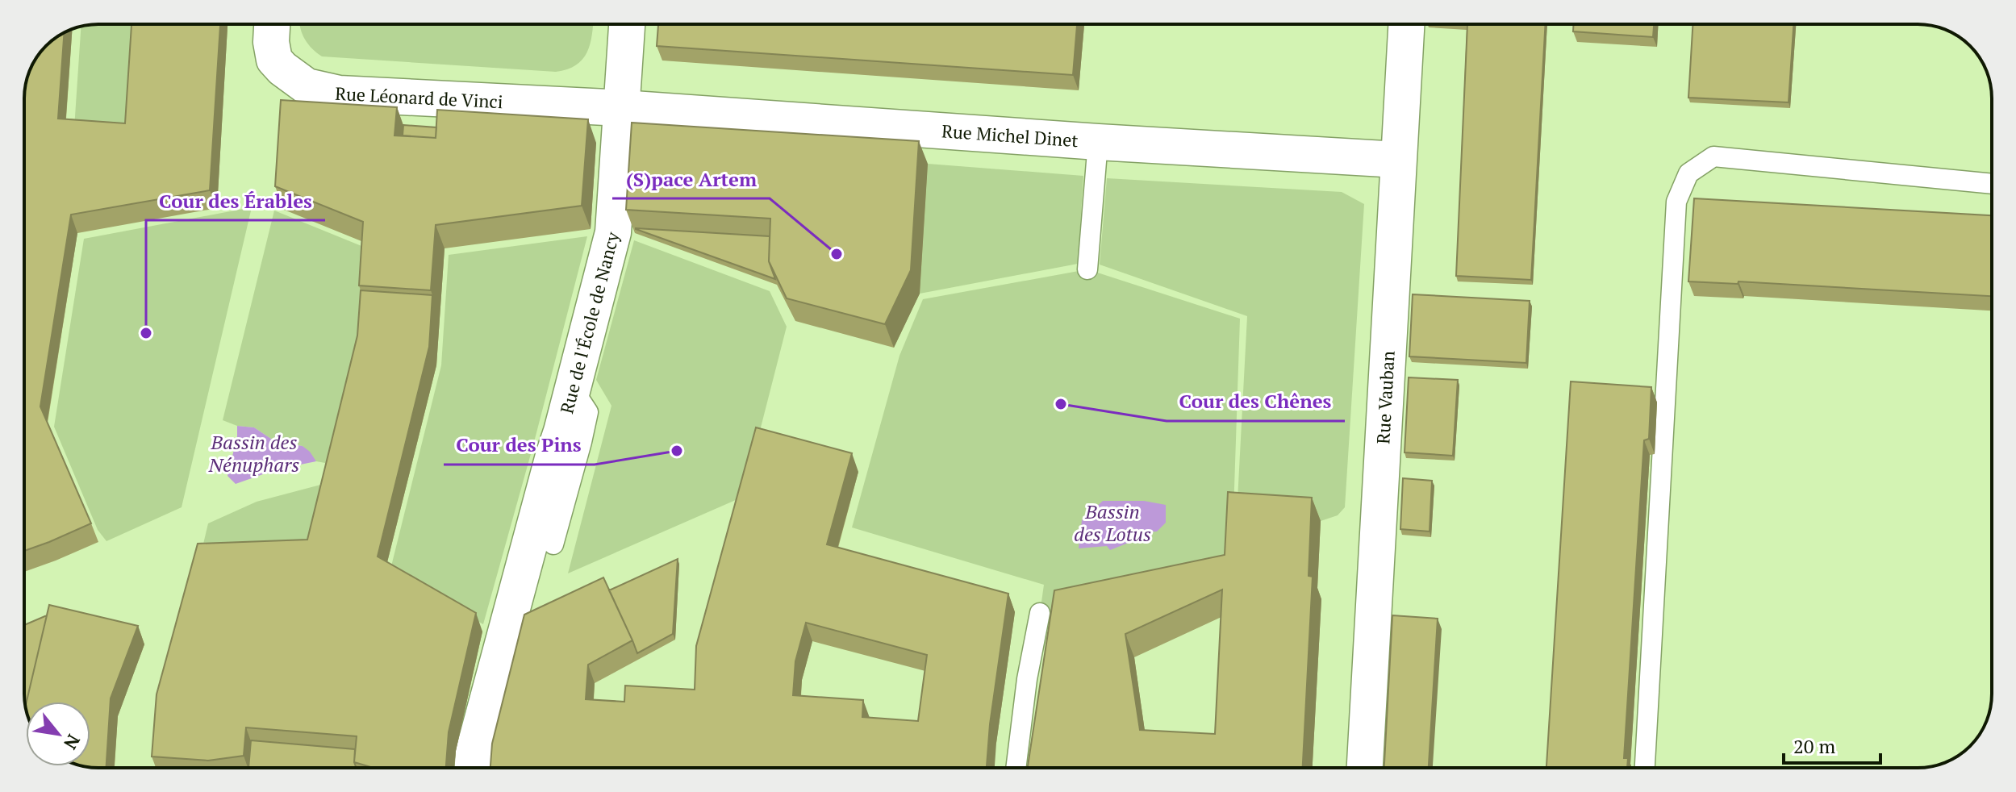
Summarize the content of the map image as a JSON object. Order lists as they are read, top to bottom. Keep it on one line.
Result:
{"streets":{"street":["Rue Léonard de Vinci","Rue Michel Dinet","Rue de l'École de Nancy","Rue Vauban"]},"crossings":[["Rue Léonard de Vinci","Rue Michel Dinet"],["Rue Léonard de Vinci","Rue de l'École de Nancy"],["Rue Michel Dinet","Rue de l'École de Nancy"],["Rue Michel Dinet","Rue Vauban"]],"water":["Bassin des Nénuphars","Bassin des Lotus"],"places":["(S)pace Artem","Cour des Érables","Cour des Chênes","Cour des Pins"],"scale_bar":"20 m","north":"bottom right"}
